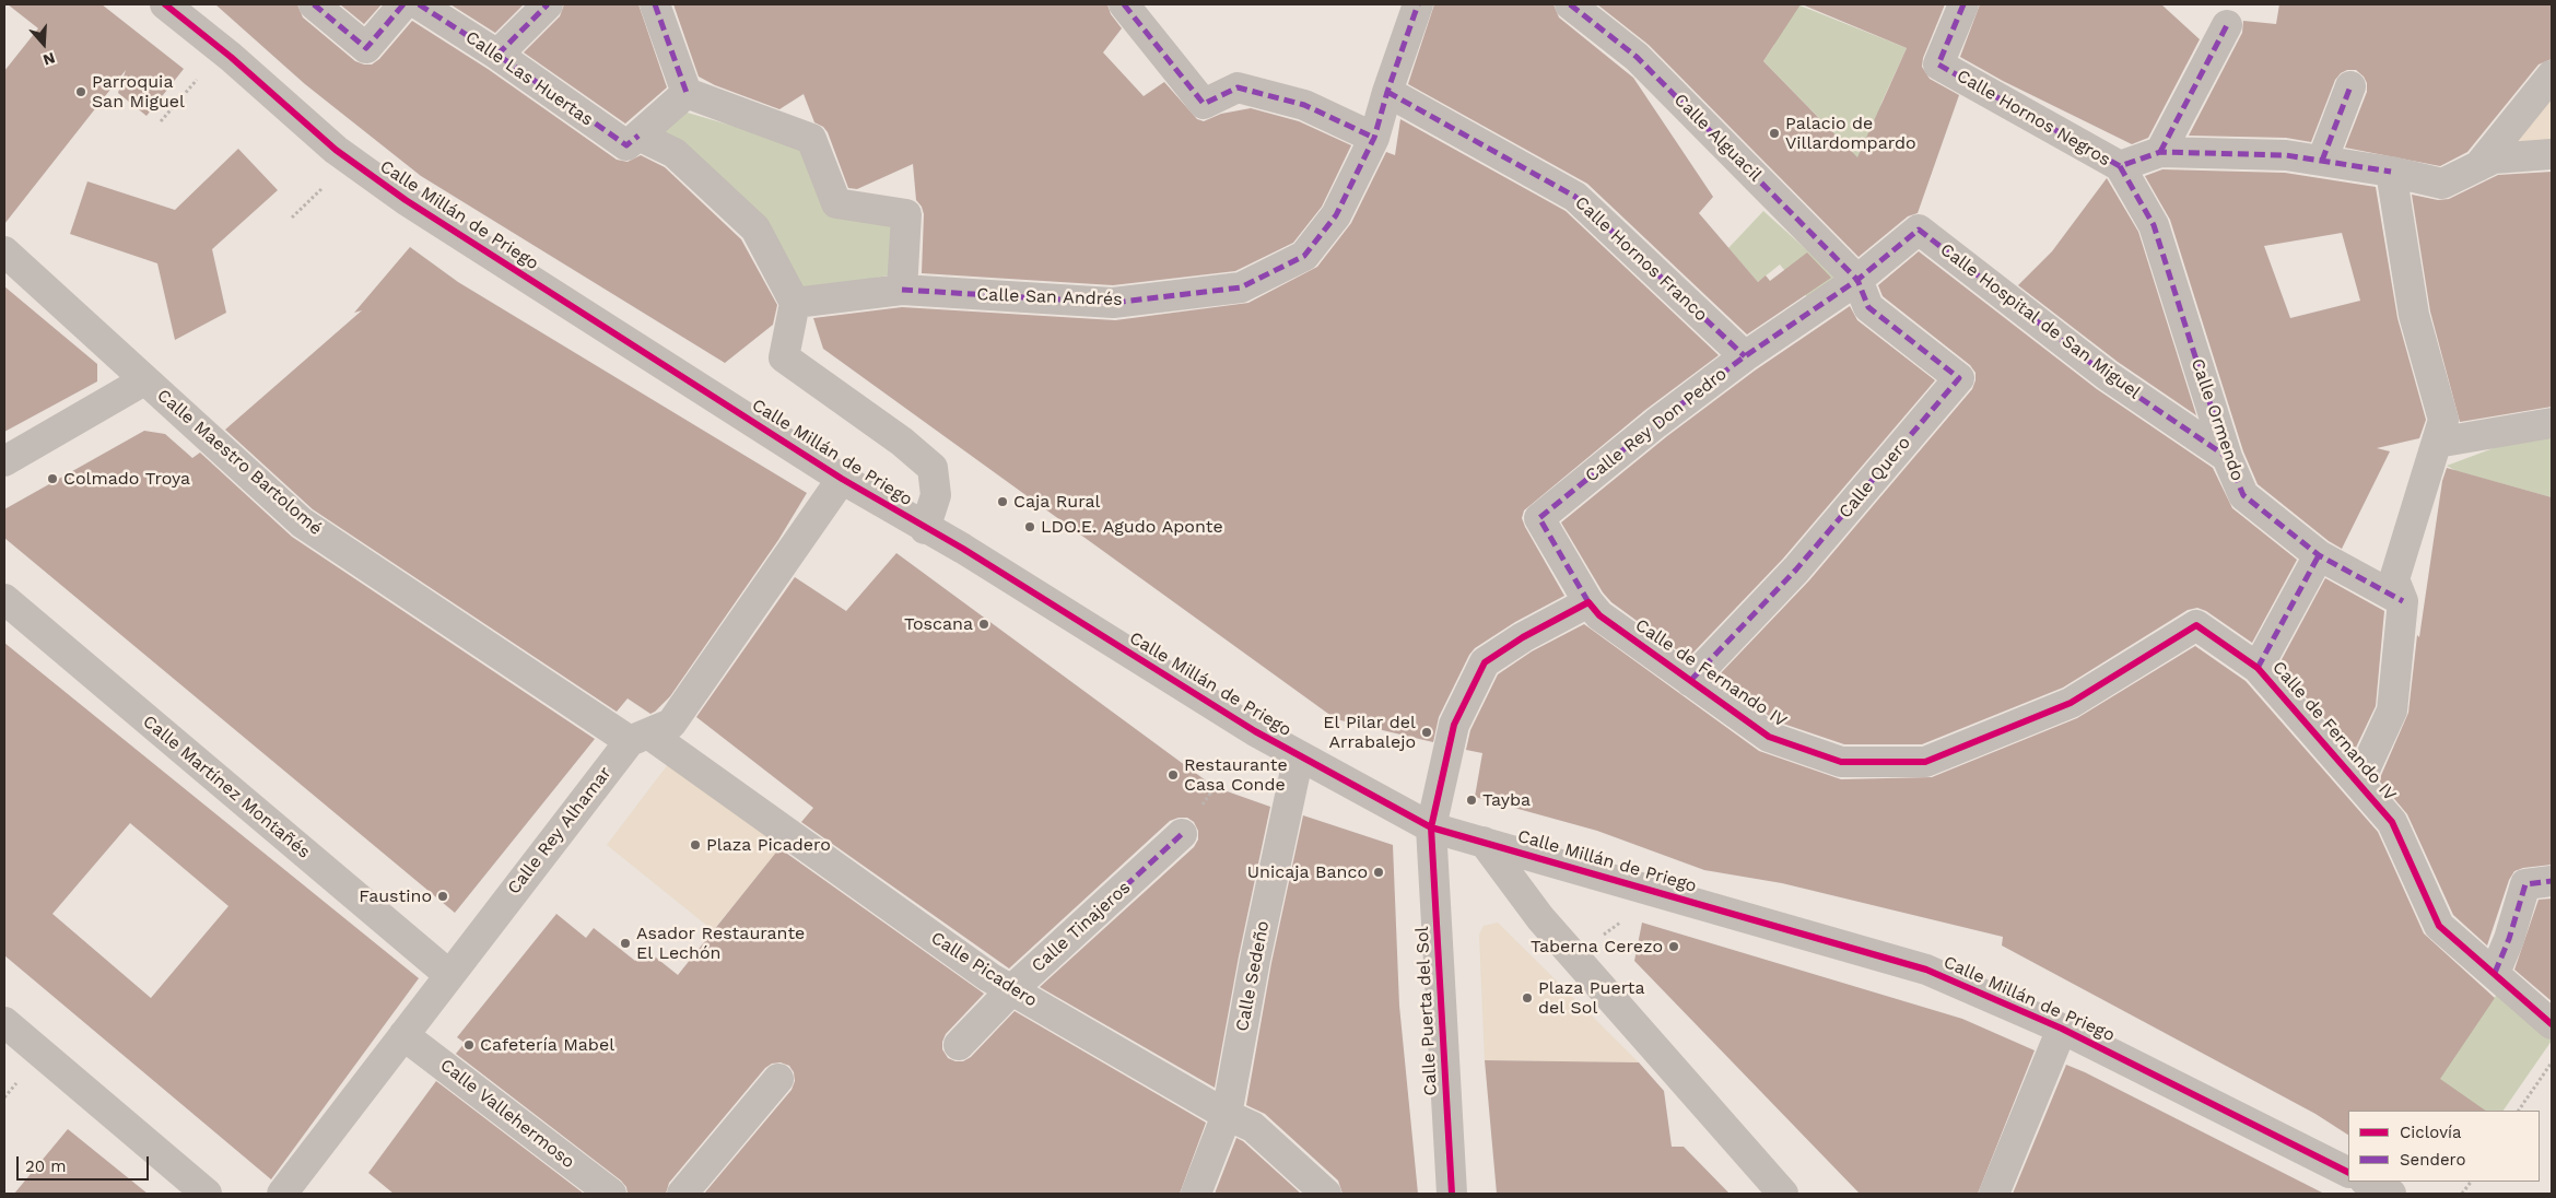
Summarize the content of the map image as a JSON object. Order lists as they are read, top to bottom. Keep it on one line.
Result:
{"streets":{"street":["Calle Las Huertas","Calle Hornos Negros","Calle Alguacil","Calle Millán de Priego","Calle Hornos Franco","Calle San Andrés","Calle Hospital de San Miguel","Calle Ormendo","Calle Rey Don Pedro","Calle Maestro Bartolomé","Calle Quero","Calle de Fernando IV","Calle Martínez Montañés","Calle Rey Alhamar","Calle Tinajeros","Calle Picadero","Calle Sedeño","Calle Puerta del Sol","Calle Vallehermoso"]},"crossings":[["Calle Hornos Negros","Calle Ormendo"],["Calle Alguacil","Calle Hospital de San Miguel"],["Calle Alguacil","Calle Rey Don Pedro"],["Calle Alguacil","Calle Quero"],["Calle Millán de Priego","Calle Rey Alhamar"],["Calle Millán de Priego","Calle Sedeño"],["Calle Millán de Priego","Calle Puerta del Sol"],["Calle Hornos Franco","Calle San Andrés"],["Calle Hornos Franco","Calle Rey Don Pedro"],["Calle Hospital de San Miguel","Calle Ormendo"],["Calle Hospital de San Miguel","Calle Rey Don Pedro"],["Calle Hospital de San Miguel","Calle Quero"],["Calle Rey Don Pedro","Calle Quero"],["Calle Rey Don Pedro","Calle de Fernando IV"],["Calle Maestro Bartolomé","Calle Rey Alhamar"],["Calle Maestro Bartolomé","Calle Picadero"],["Calle Quero","Calle de Fernando IV"],["Calle Martínez Montañés","Calle Rey Alhamar"],["Calle Rey Alhamar","Calle Picadero"],["Calle Rey Alhamar","Calle Vallehermoso"],["Calle Tinajeros","Calle Picadero"],["Calle Picadero","Calle Sedeño"]],"places":["Parroquia San Miguel","Palacio de Villardompardo","Colmado Troya","Caja Rural","LDO.E. Agudo Aponte","Toscana","El Pilar del Arrabalejo","Restaurante Casa Conde","Tayba","Plaza Picadero","Unicaja Banco","Faustino","Asador Restaurante El Lechón","Taberna Cerezo","Plaza Puerta del Sol","Cafetería Mabel"],"legend":["Ciclovía","Sendero"],"scale_bar":"20 m","north":"bottom"}
